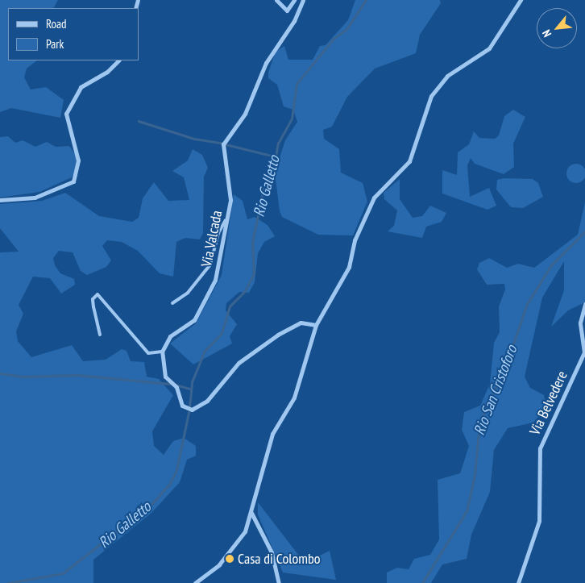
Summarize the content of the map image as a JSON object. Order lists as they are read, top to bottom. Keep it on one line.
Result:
{"streets":{"street":["Via Valcada","Via Belvedere"]},"water":["Rio Galletto","Rio San Cristoforo"],"places":["Casa di Colombo"],"legend":["Road","Park"],"north":"bottom left"}
